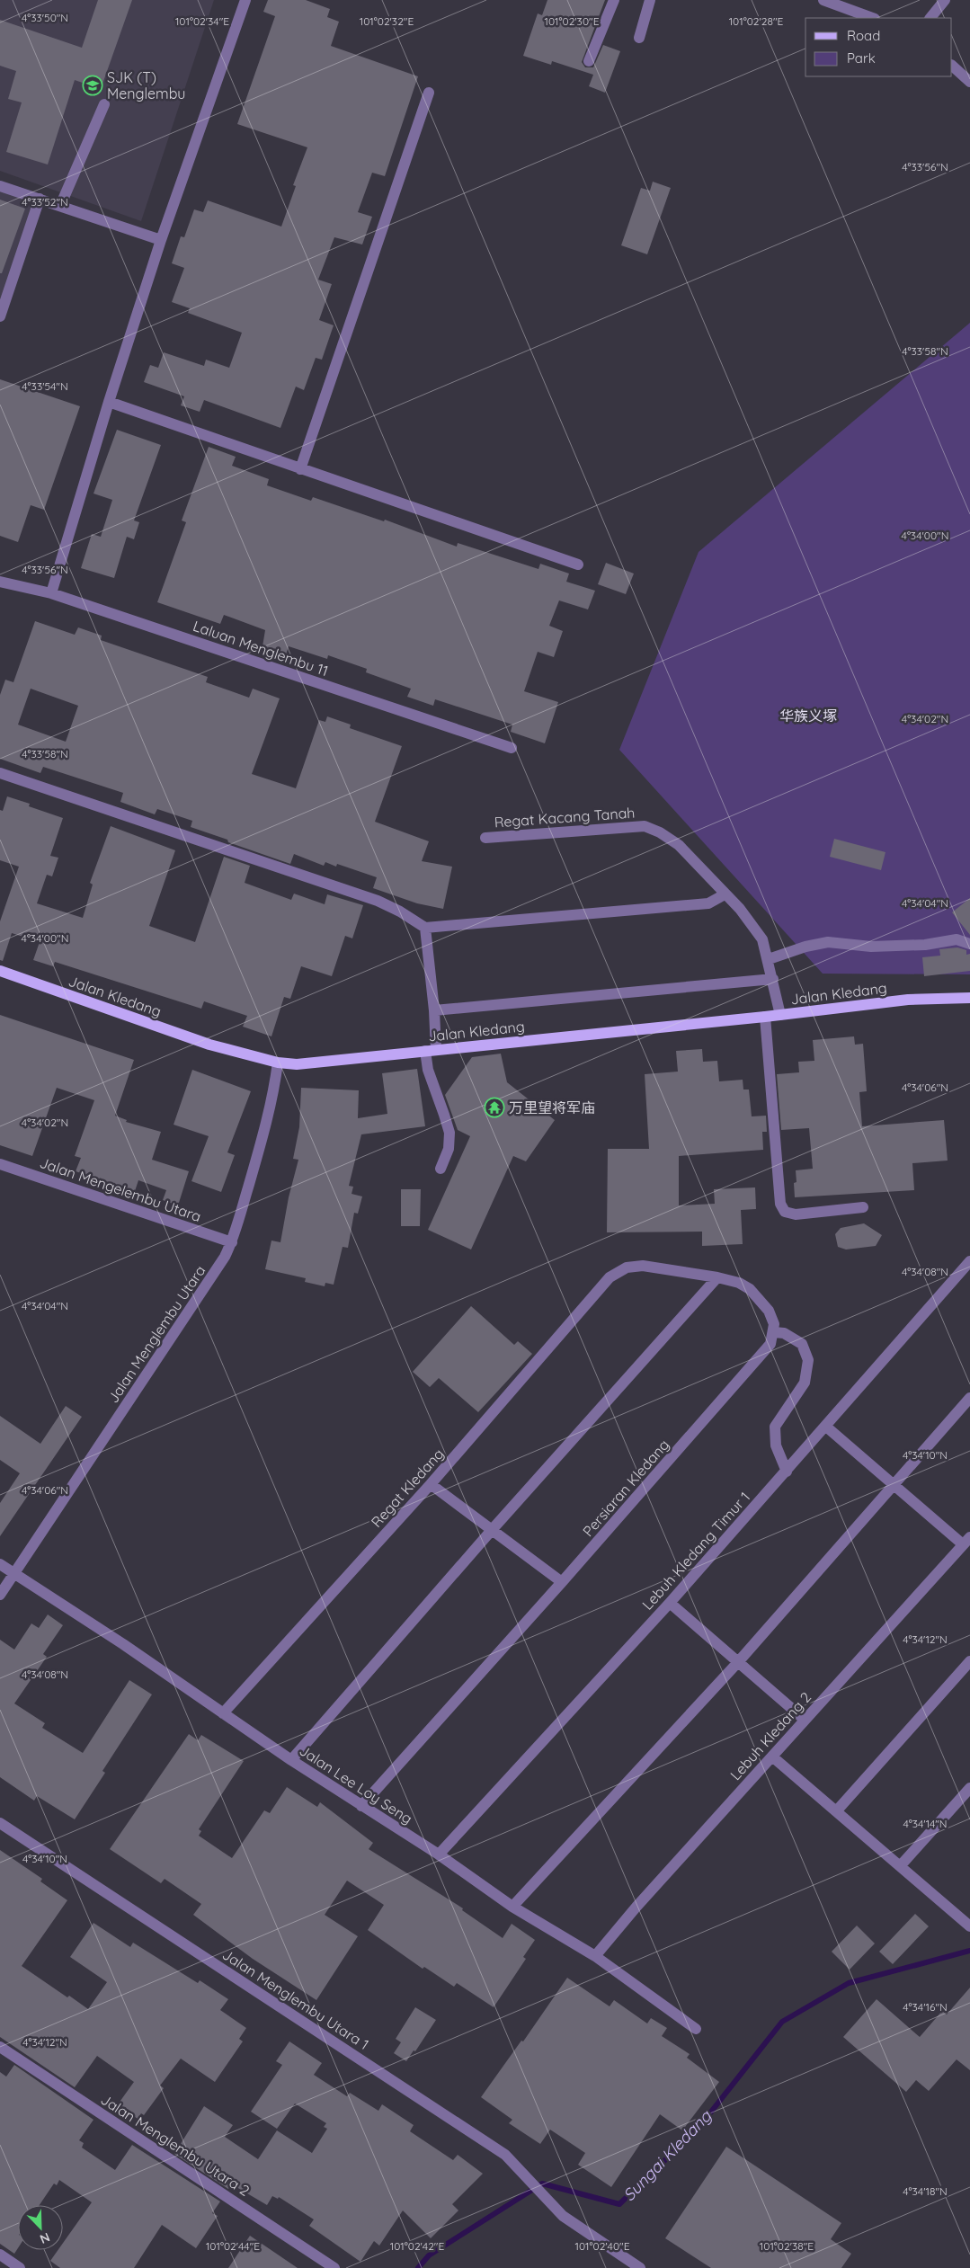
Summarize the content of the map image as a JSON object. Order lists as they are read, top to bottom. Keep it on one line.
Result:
{"streets":{"main road":["Jalan Kledang"],"street":["Laluan Menglembu 11","Regat Kacang Tanah","Jalan Mengelembu Utara","Jalan Menglembu Utara","Regat Kledang","Persiaran Kledang","Lebuh Kledang Timur 1","Lebuh Kledang 2","Jalan Lee Loy Seng","Jalan Menglembu Utara 1","Jalan Menglembu Utara 2"]},"crossings":[["Regat Kacang Tanah","Jalan Kledang"],["Jalan Kledang","Jalan Menglembu Utara"],["Jalan Mengelembu Utara","Jalan Menglembu Utara"],["Jalan Menglembu Utara","Jalan Lee Loy Seng"],["Regat Kledang","Jalan Lee Loy Seng"],["Persiaran Kledang","Jalan Lee Loy Seng"],["Lebuh Kledang Timur 1","Jalan Lee Loy Seng"],["Lebuh Kledang 2","Jalan Lee Loy Seng"]],"water":["Sungai Kledang"],"parks":["华族义塚"],"places":{"school or university":["SJK (T) Menglembu"],"temple":["万里望将军庙"]},"legend":["Road","Park"],"north":"bottom right","coordinates":["4°33'50\"N","101°02'34\"E","101°02'32\"E","101°02'30\"E","101°02'28\"E","4°33'56\"N","4°33'52\"N","4°33'58\"N","4°33'54\"N","4°34'00\"N","4°34'02\"N","4°34'04\"N","4°34'06\"N","4°34'08\"N","4°34'10\"N","4°34'12\"N","4°34'14\"N","4°34'16\"N","4°34'18\"N","101°02'44\"E","101°02'42\"E","101°02'40\"E","101°02'38\"E"]}
